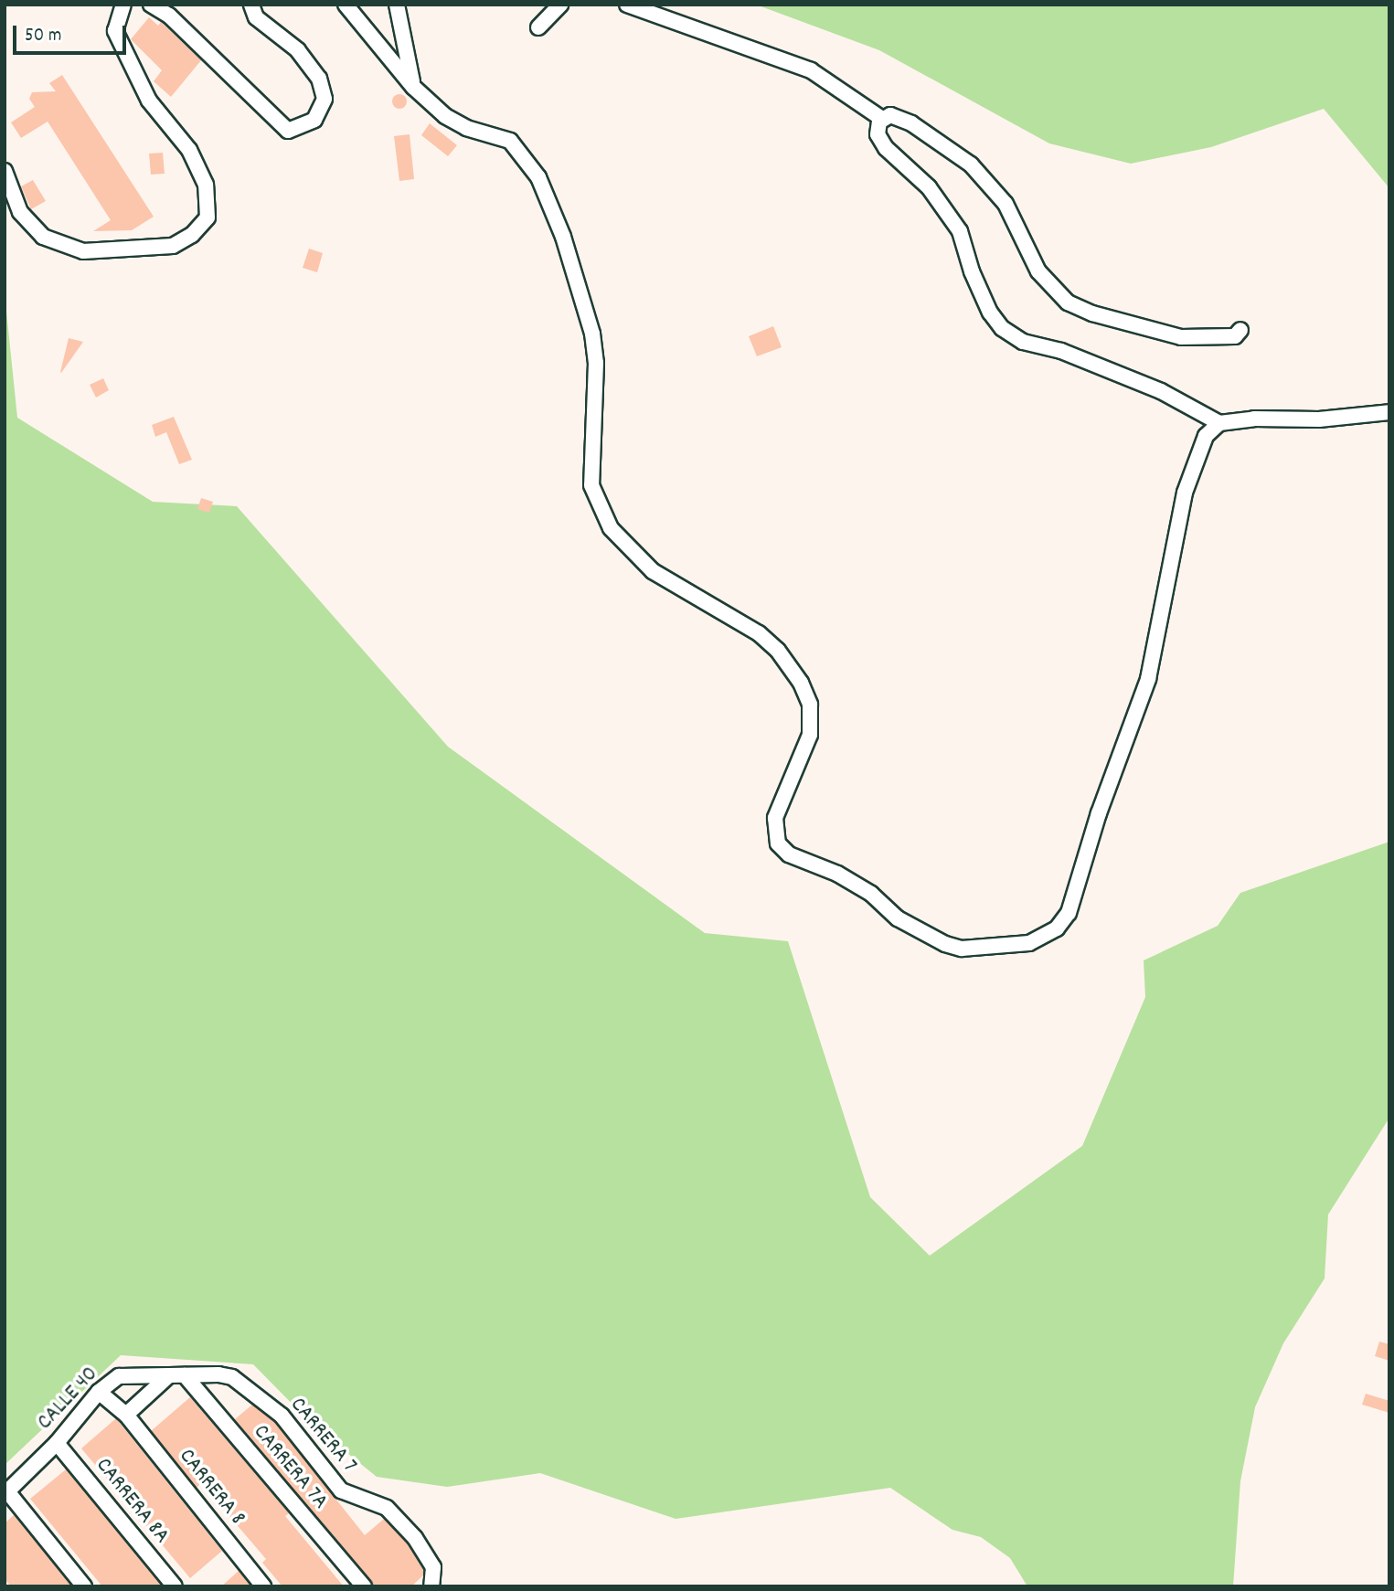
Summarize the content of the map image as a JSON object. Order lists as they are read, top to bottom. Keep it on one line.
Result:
{"streets":{"street":["CALLE 40","CARRERA 7","CARRERA 7A","CARRERA 8","CARRERA 8A"]},"crossings":[["CALLE 40","CARRERA 7"],["CALLE 40","CARRERA 7A"],["CALLE 40","CARRERA 8"],["CALLE 40","CARRERA 8A"]],"scale_bar":"50 m"}
